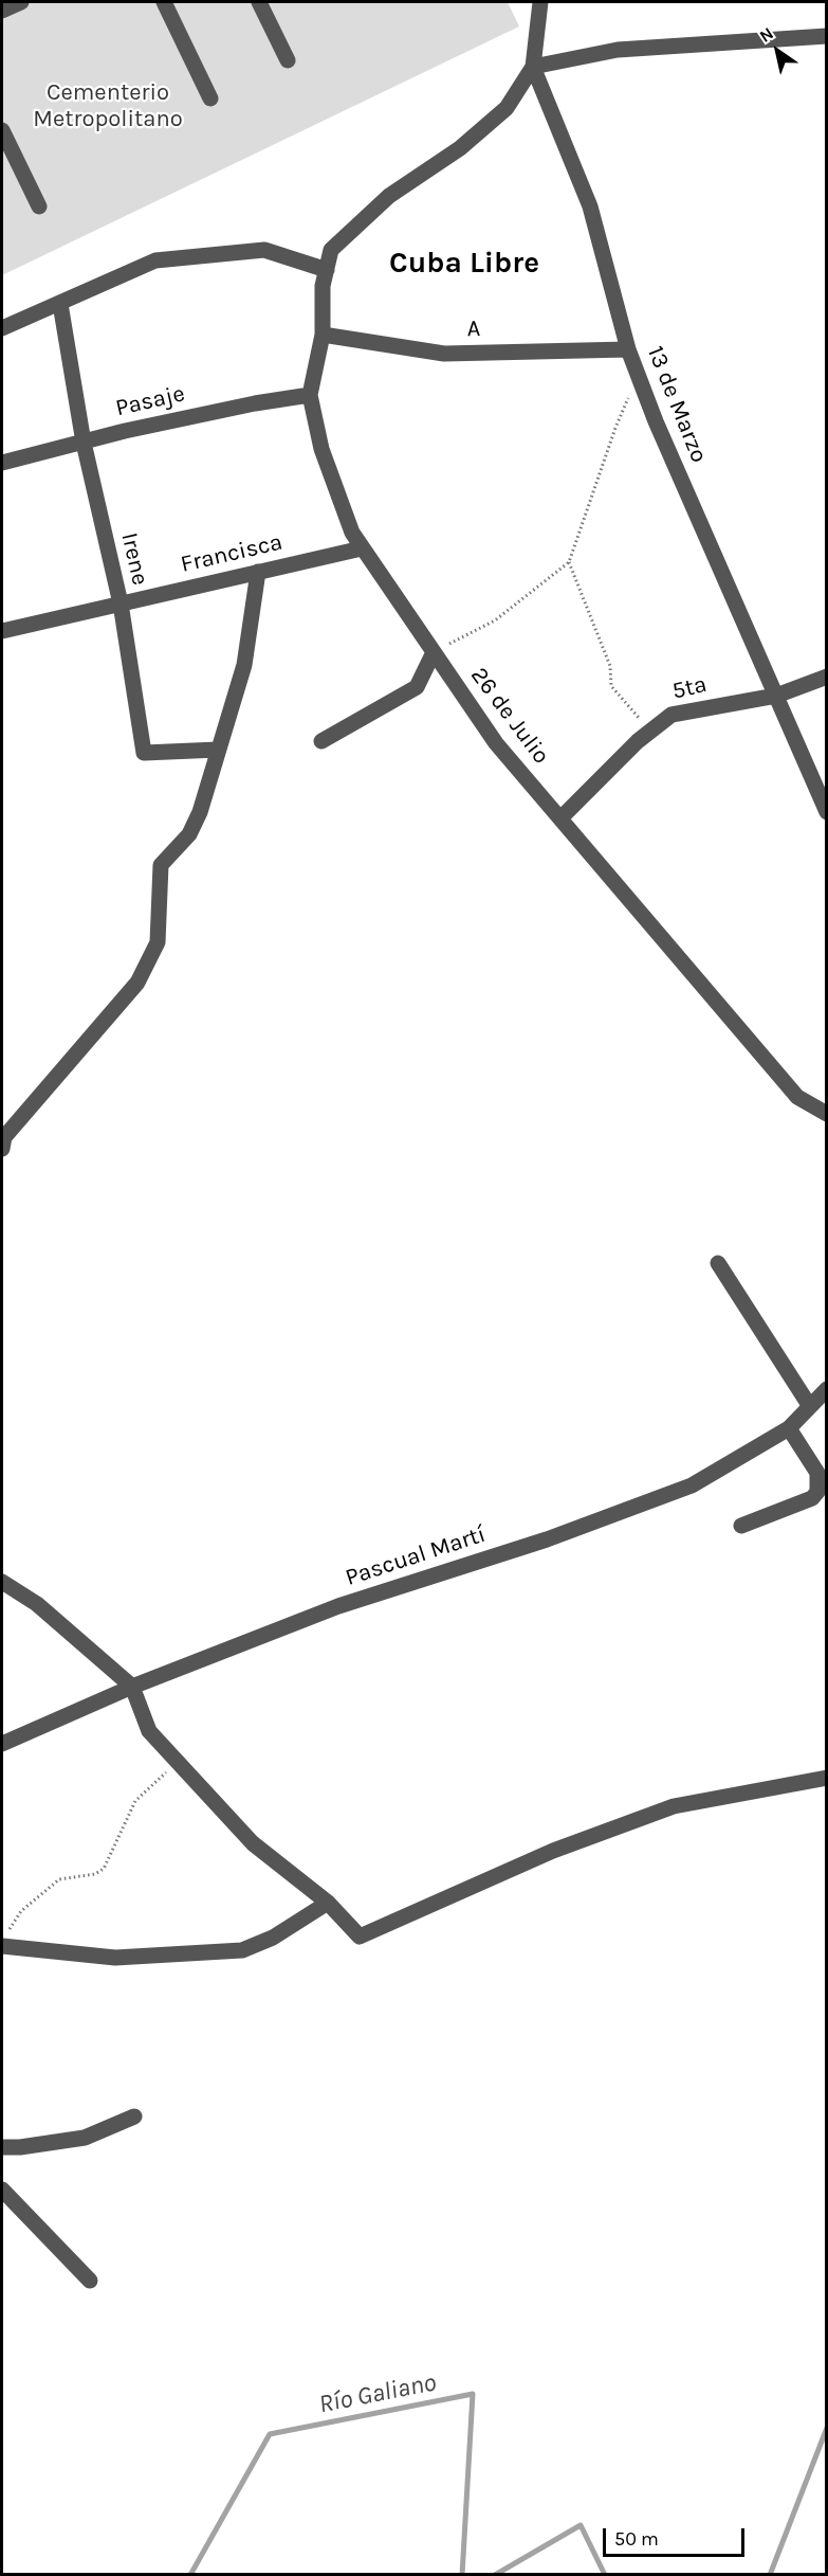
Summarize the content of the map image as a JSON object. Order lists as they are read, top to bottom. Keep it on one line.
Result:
{"streets":{"street":["A","Pasaje","13 de Marzo","Francisca","Irene","5ta","26 de Julio","Pascual Martí"]},"crossings":[["A","13 de Marzo"],["A","26 de Julio"],["Pasaje","Irene"],["Pasaje","26 de Julio"],["13 de Marzo","5ta"],["13 de Marzo","26 de Julio"],["Francisca","Irene"],["Francisca","26 de Julio"],["5ta","26 de Julio"]],"districts":["Cuba Libre"],"water":["Río Galiano"],"parks":["Cementerio Metropolitano"],"scale_bar":"50 m","north":"top left"}
